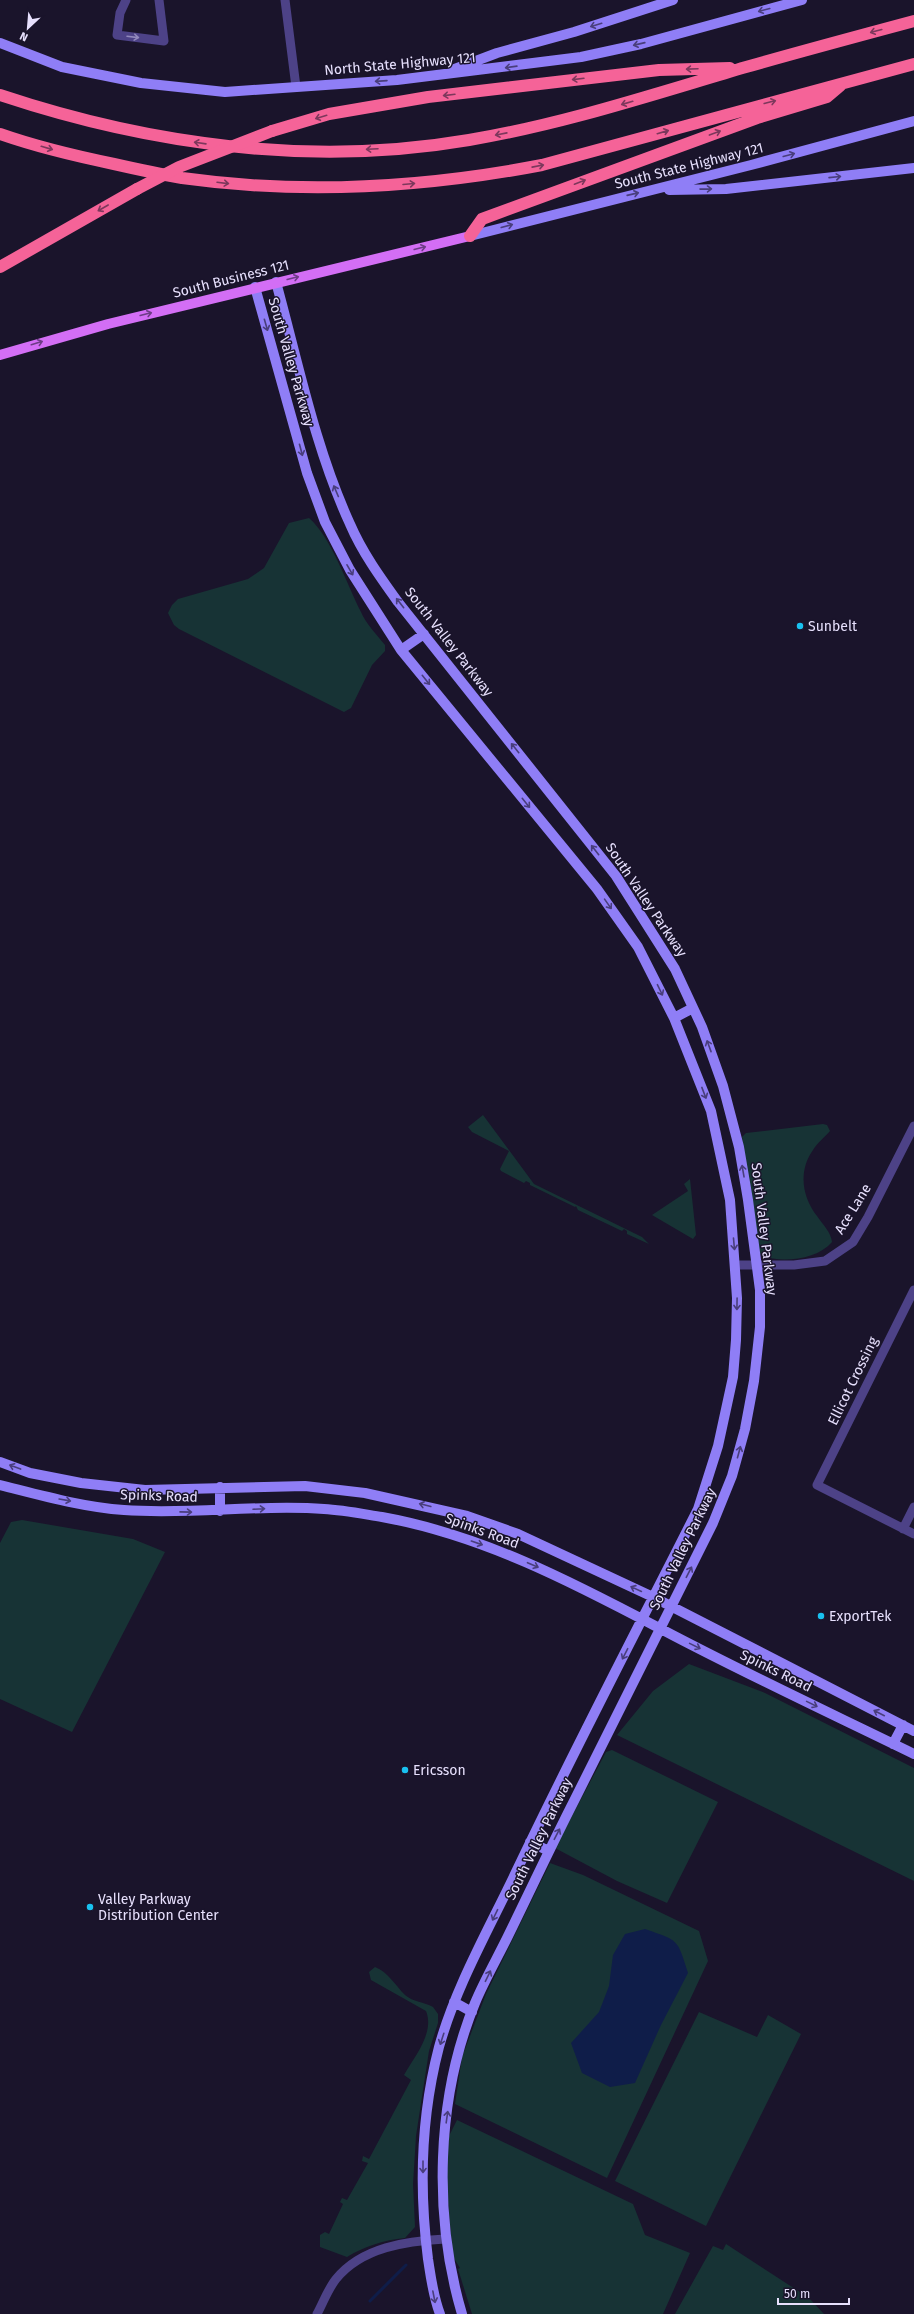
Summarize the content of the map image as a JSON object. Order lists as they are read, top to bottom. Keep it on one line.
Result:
{"streets":{"main road":["North State Highway 121","South State Highway 121","South Business 121","South Valley Parkway","Spinks Road"],"street":["Ace Lane","Ellicot Crossing"]},"crossings":[["South State Highway 121","South Business 121"],["South Business 121","South Valley Parkway"],["South Valley Parkway","Ace Lane"],["South Valley Parkway","Spinks Road"]],"one_way":["South Business 121"],"places":["Sunbelt","ExportTek","Ericsson","Valley Parkway Distribution Center"],"scale_bar":"50 m","north":"bottom left"}
